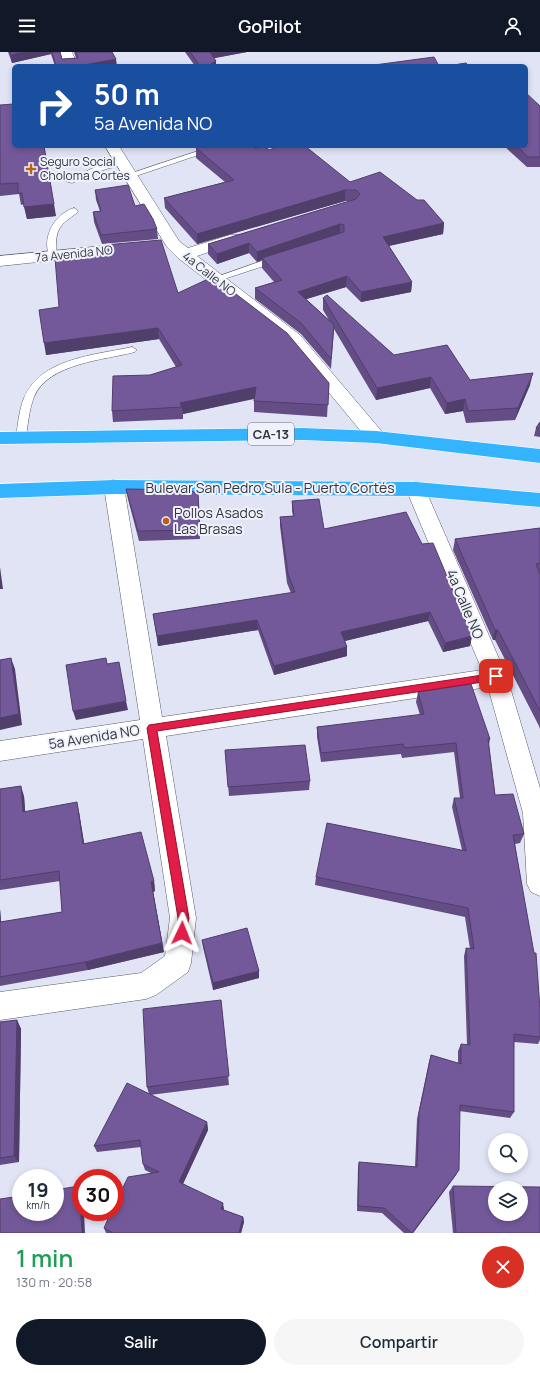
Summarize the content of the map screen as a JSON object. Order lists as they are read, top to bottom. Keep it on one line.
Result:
{"streets":{"highway":["CA-13","Bulevar San Pedro Sula - Puerto Cortés"],"street":["7a Avenida NO","4a Calle NO","5a Avenida NO"]},"crossings":[["7a Avenida NO","4a Calle NO"],["4a Calle NO","CA-13"],["4a Calle NO","Bulevar San Pedro Sula - Puerto Cortés"],["4a Calle NO","5a Avenida NO"]],"places":{"health":["Seguro Social Choloma Cortes"],"other":["Pollos Asados Las Brasas"]},"page":{"header":"GoPilot","turn":["50 m","5a Avenida NO"],"speed":"19 km/h","limit":"30","heading":["1 min","130 m · 20:58"],"buttons":["Salir","Compartir"]}}
